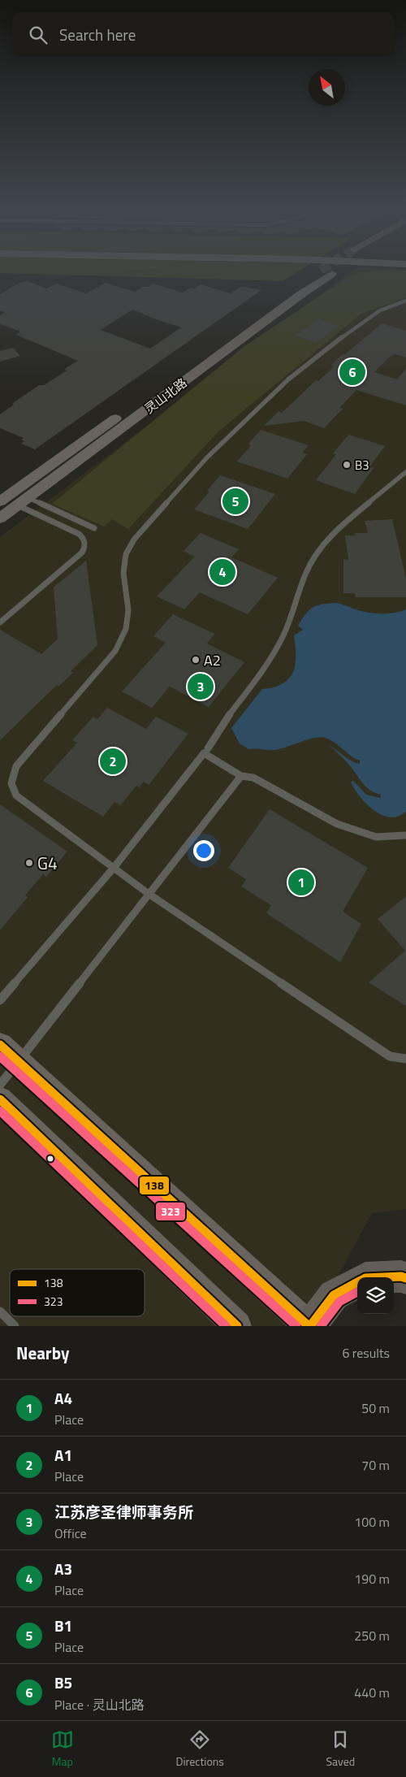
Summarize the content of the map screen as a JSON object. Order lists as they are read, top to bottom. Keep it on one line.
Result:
{"streets":{"street":["灵山北路"]},"places":["B3","A2","G4"],"lines":["transit line 138","transit line 323"],"legend":["138","323"],"north":"top left","page":{"search":"Search here","pins":["6","5","4","3","2","1"],"heading":["Nearby","6 results"],"list":[{"mark":"1","name":"A4","note":"Place","value":"50 m"},{"mark":"2","name":"A1","note":"Place","value":"70 m"},{"mark":"3","name":"江苏彦圣律师事务所","note":"Office","value":"100 m"},{"mark":"4","name":"A3","note":"Place","value":"190 m"},{"mark":"5","name":"B1","note":"Place","value":"250 m"},{"mark":"6","name":"B5","note":"Place · 灵山北路","value":"440 m"}],"nav":["Map","Directions","Saved"]}}
